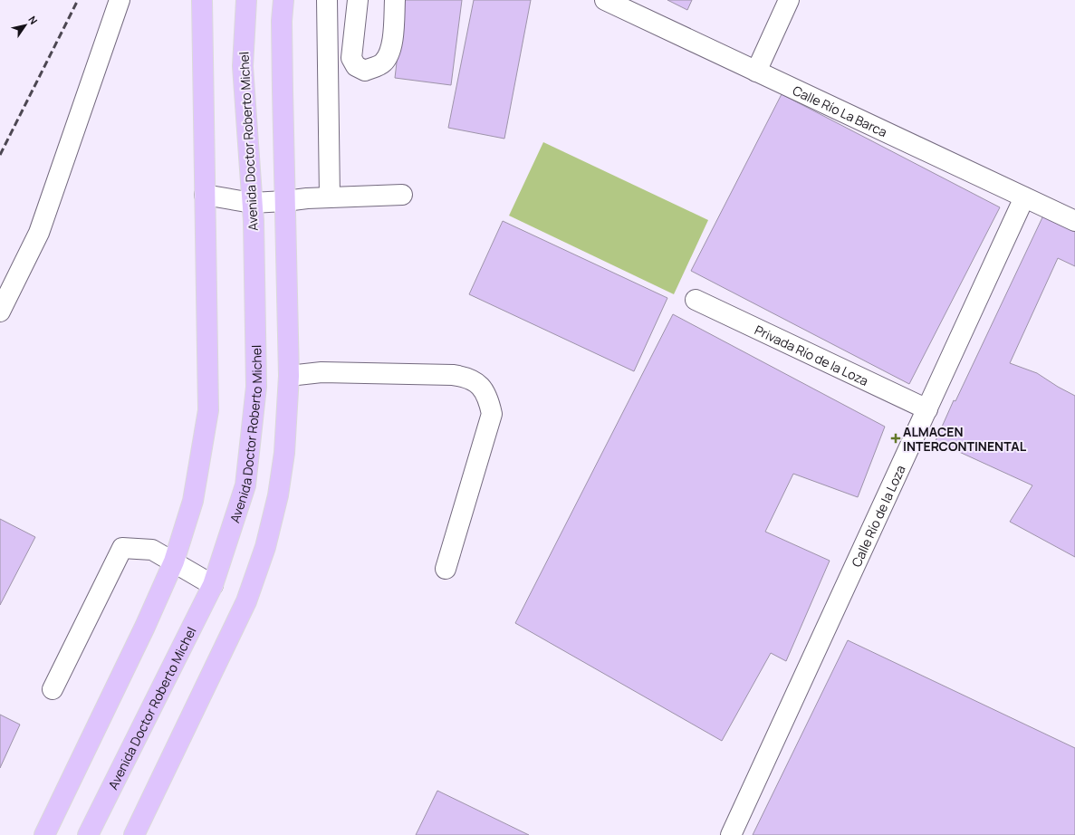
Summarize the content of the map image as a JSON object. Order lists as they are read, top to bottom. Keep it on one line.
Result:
{"streets":{"main road":["Avenida Doctor Roberto Michel"],"street":["Calle Río La Barca","Privada Río de la Loza","Calle Río de la Loza"]},"crossings":[["Calle Río La Barca","Calle Río de la Loza"],["Privada Río de la Loza","Calle Río de la Loza"]],"places":{"health":["ALMACEN INTERCONTINENTAL"]},"north":"top right"}
